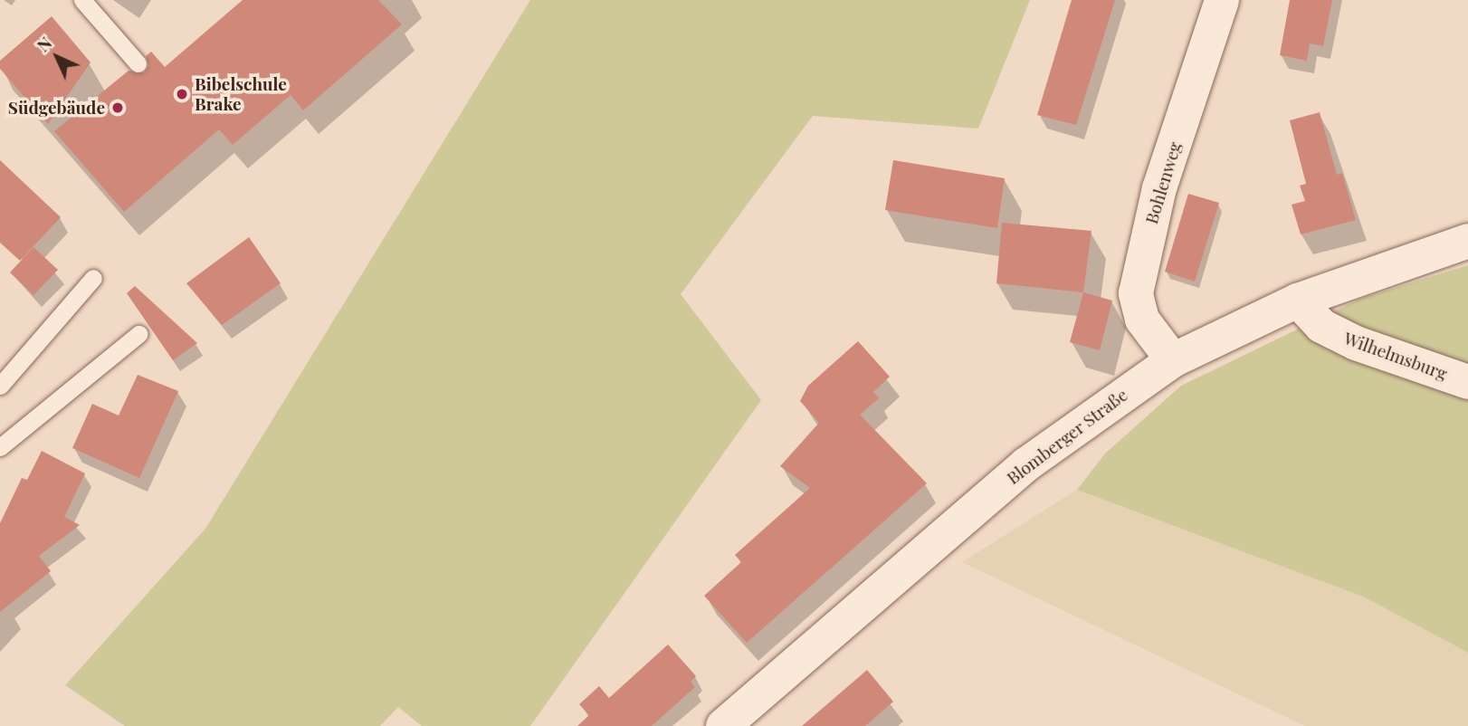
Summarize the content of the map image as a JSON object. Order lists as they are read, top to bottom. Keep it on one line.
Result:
{"streets":{"street":["Bohlenweg","Wilhelmsburg","Blomberger Straße"]},"crossings":[["Bohlenweg","Blomberger Straße"],["Wilhelmsburg","Blomberger Straße"]],"places":["Bibelschule Brake","Südgebäude"],"north":"top left"}
